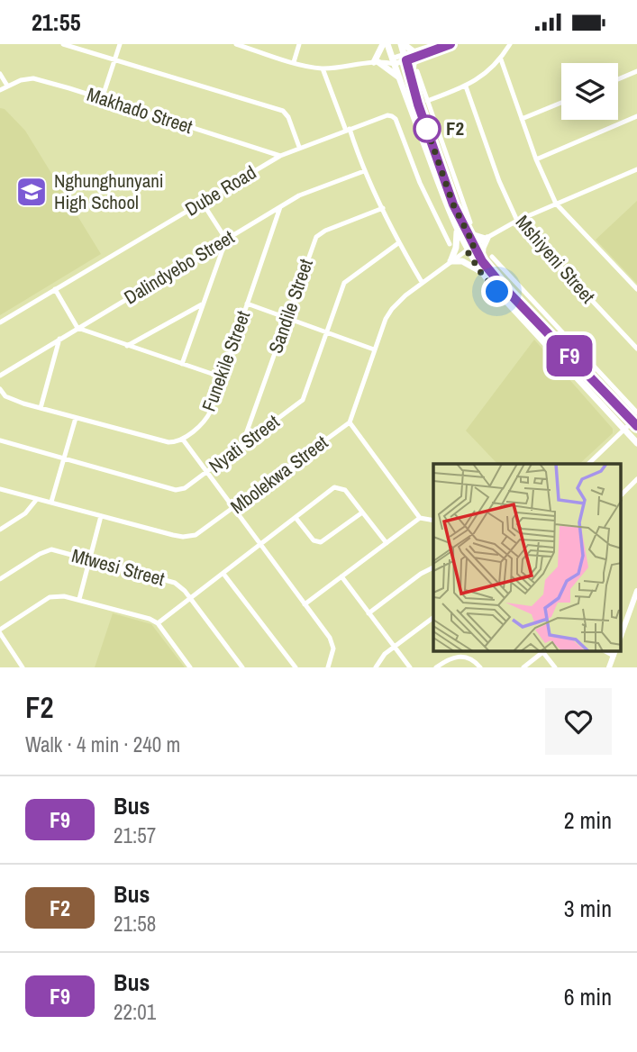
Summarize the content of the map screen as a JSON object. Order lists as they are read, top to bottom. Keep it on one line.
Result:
{"streets":{"street":["Makhado Street","Dube Road","Mshiyeni Street","Dalindyebo Street","Sandile Street","Funekile Street","Nyati Street","Mbolekwa Street","Mtwesi Street"]},"crossings":[["Makhado Street","Dube Road"],["Dalindyebo Street","Funekile Street"],["Sandile Street","Nyati Street"]],"places":{"other":["F2"],"school or university":["Nghunghunyani High School"]},"lines":["bus line F9"],"page":{"status":"21:55","on_map":"F9","heading":["F2","Walk · 4 min · 240 m"],"list":[{"mark":"F9","name":"Bus","note":"21:57","value":"2 min"},{"mark":"F2","name":"Bus","note":"21:58","value":"3 min"},{"mark":"F9","name":"Bus","note":"22:01","value":"6 min"}]}}
